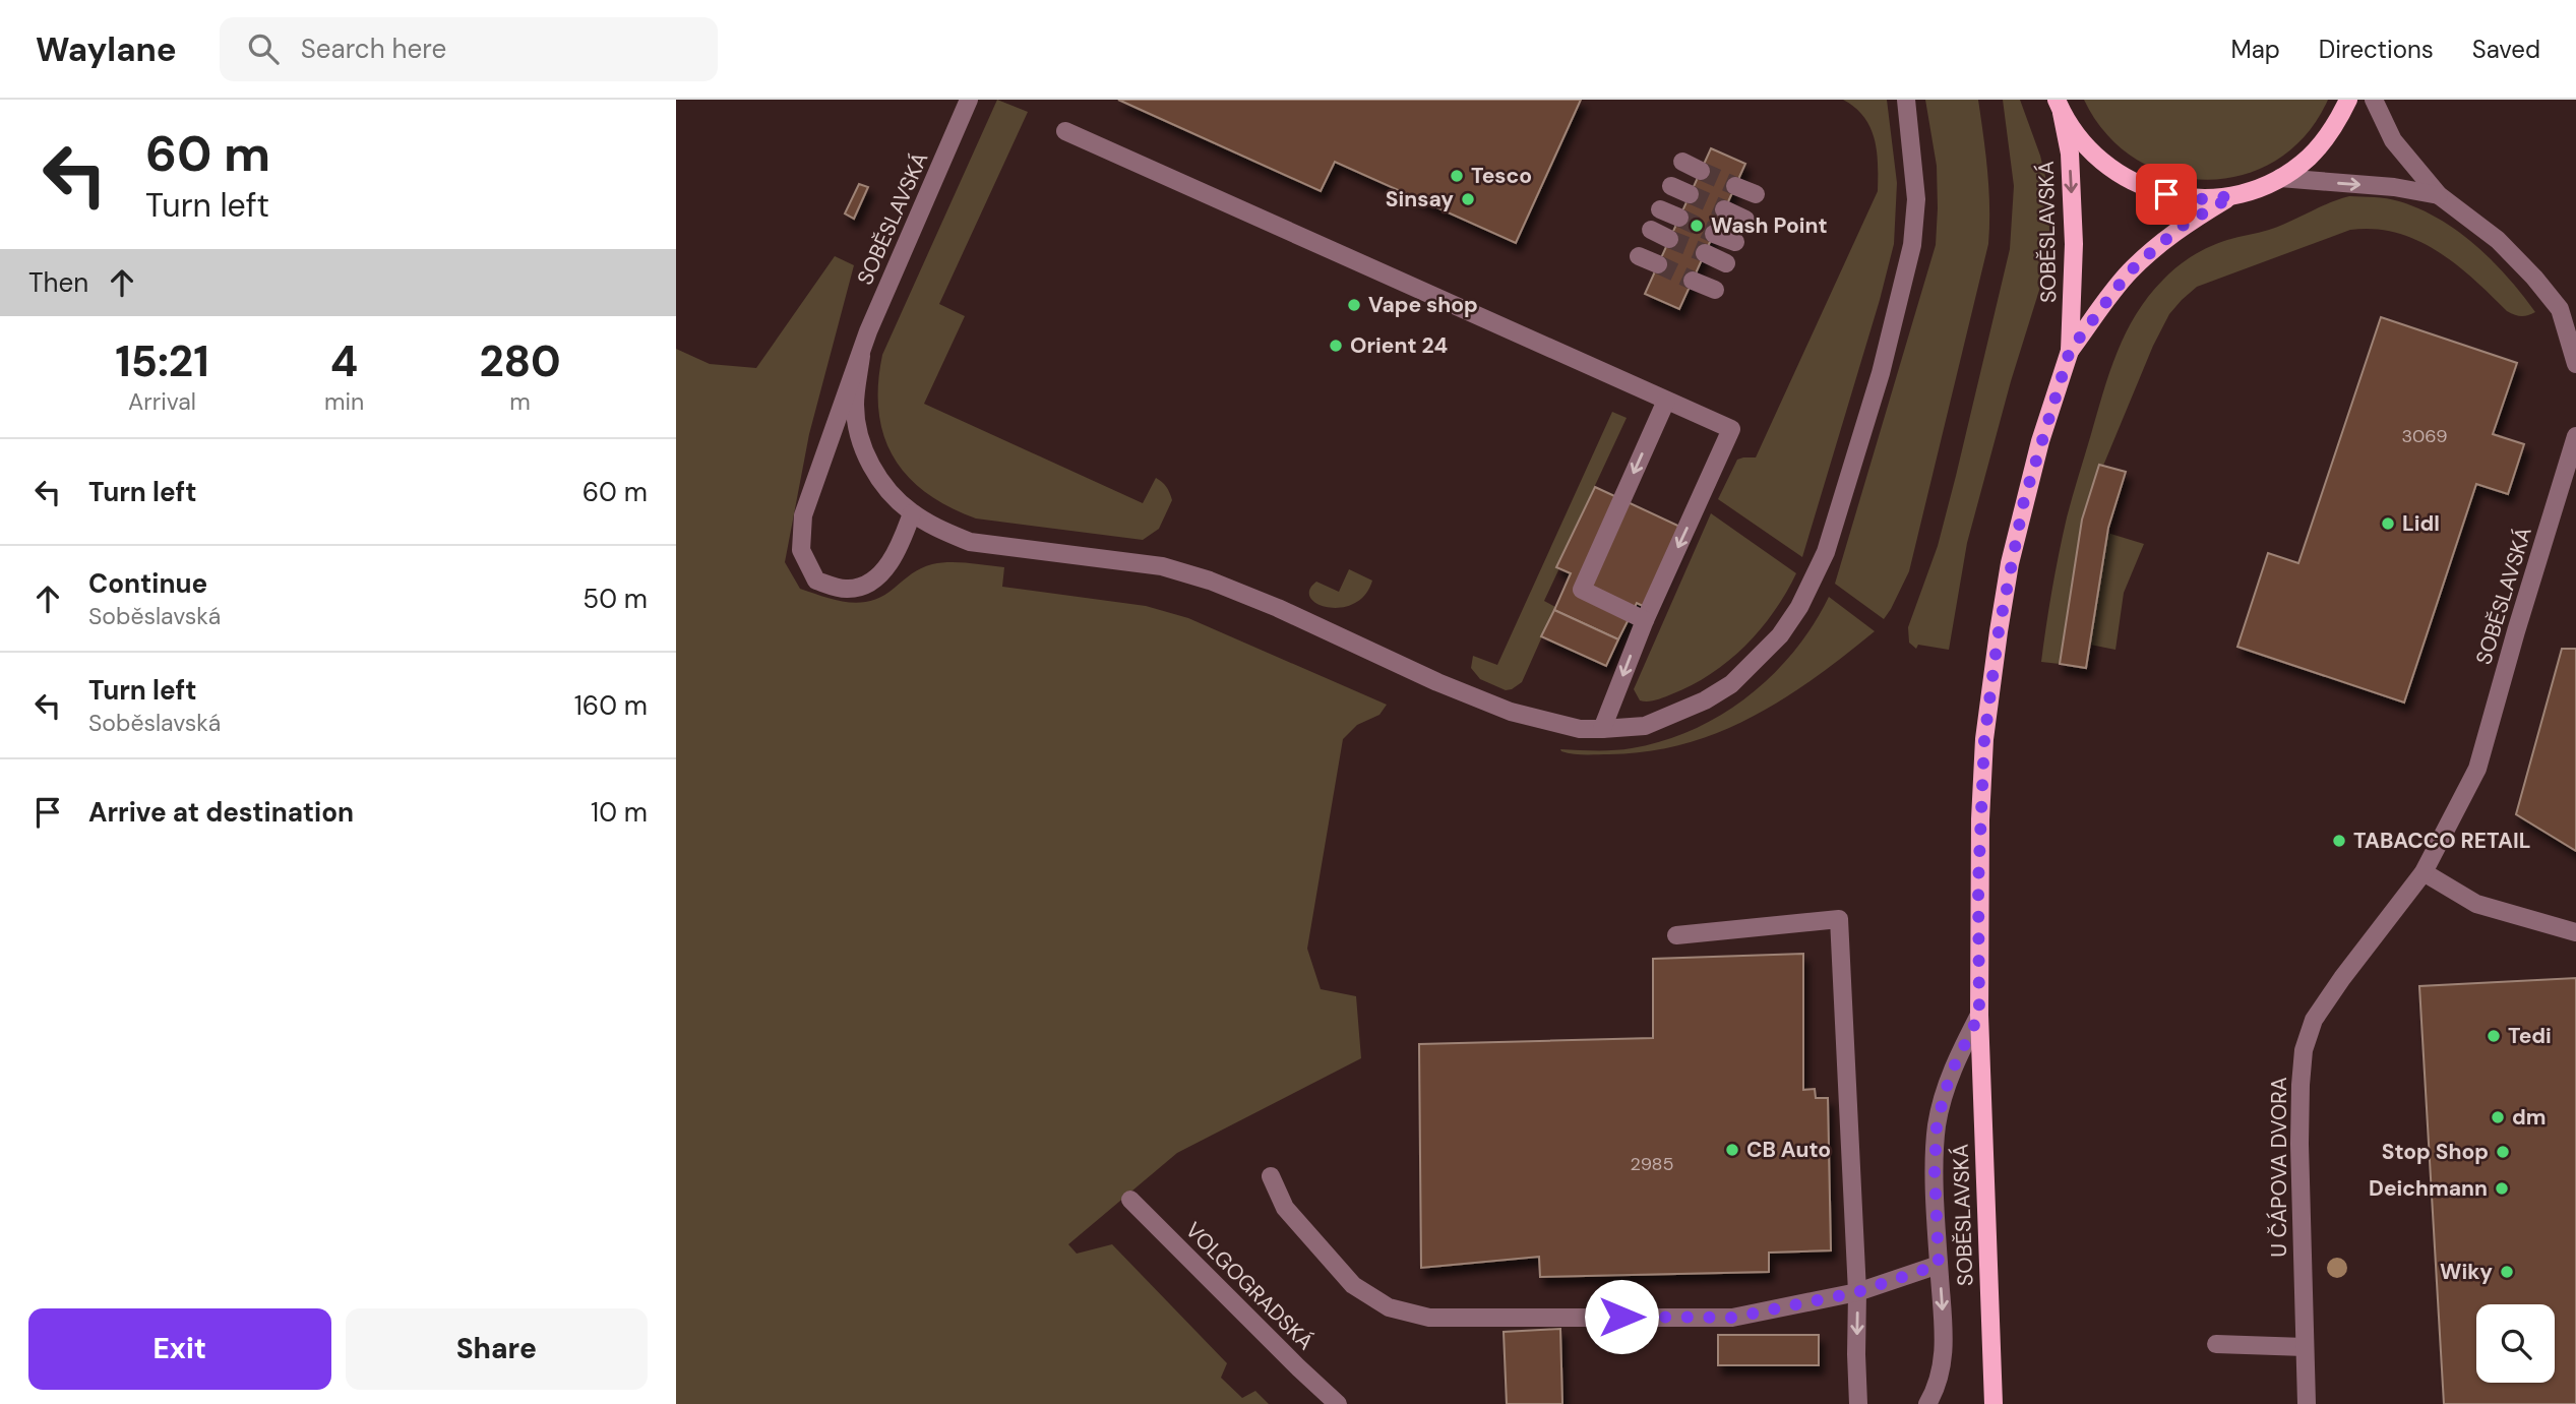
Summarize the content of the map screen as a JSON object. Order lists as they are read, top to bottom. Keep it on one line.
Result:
{"streets":{"main road":["SOBĚSLAVSKÁ"],"street":["U ČÁPOVA DVORA","VOLGOGRADSKÁ"]},"crossings":[["SOBĚSLAVSKÁ","U ČÁPOVA DVORA"]],"places":["Tesco","Sinsay","Wash Point","Vape shop","Orient 24","Lidl","TABACCO RETAIL","Tedi","dm","CB Auto","Stop Shop","Deichmann","Wiky"],"house_numbers":["3069","2985"],"page":{"header":"Waylane","search":"Search here","nav":["Map","Directions","Saved"],"turn":["60 m","Turn left"],"then":"Then","eta":["15:21","Arrival","4","min","280","m"],"list":[{"name":"Turn left","value":"60 m"},{"name":"Continue","note":"Soběslavská","value":"50 m"},{"name":"Turn left","note":"Soběslavská","value":"160 m"},{"name":"Arrive at destination","value":"10 m"}],"buttons":["Exit","Share"]}}
